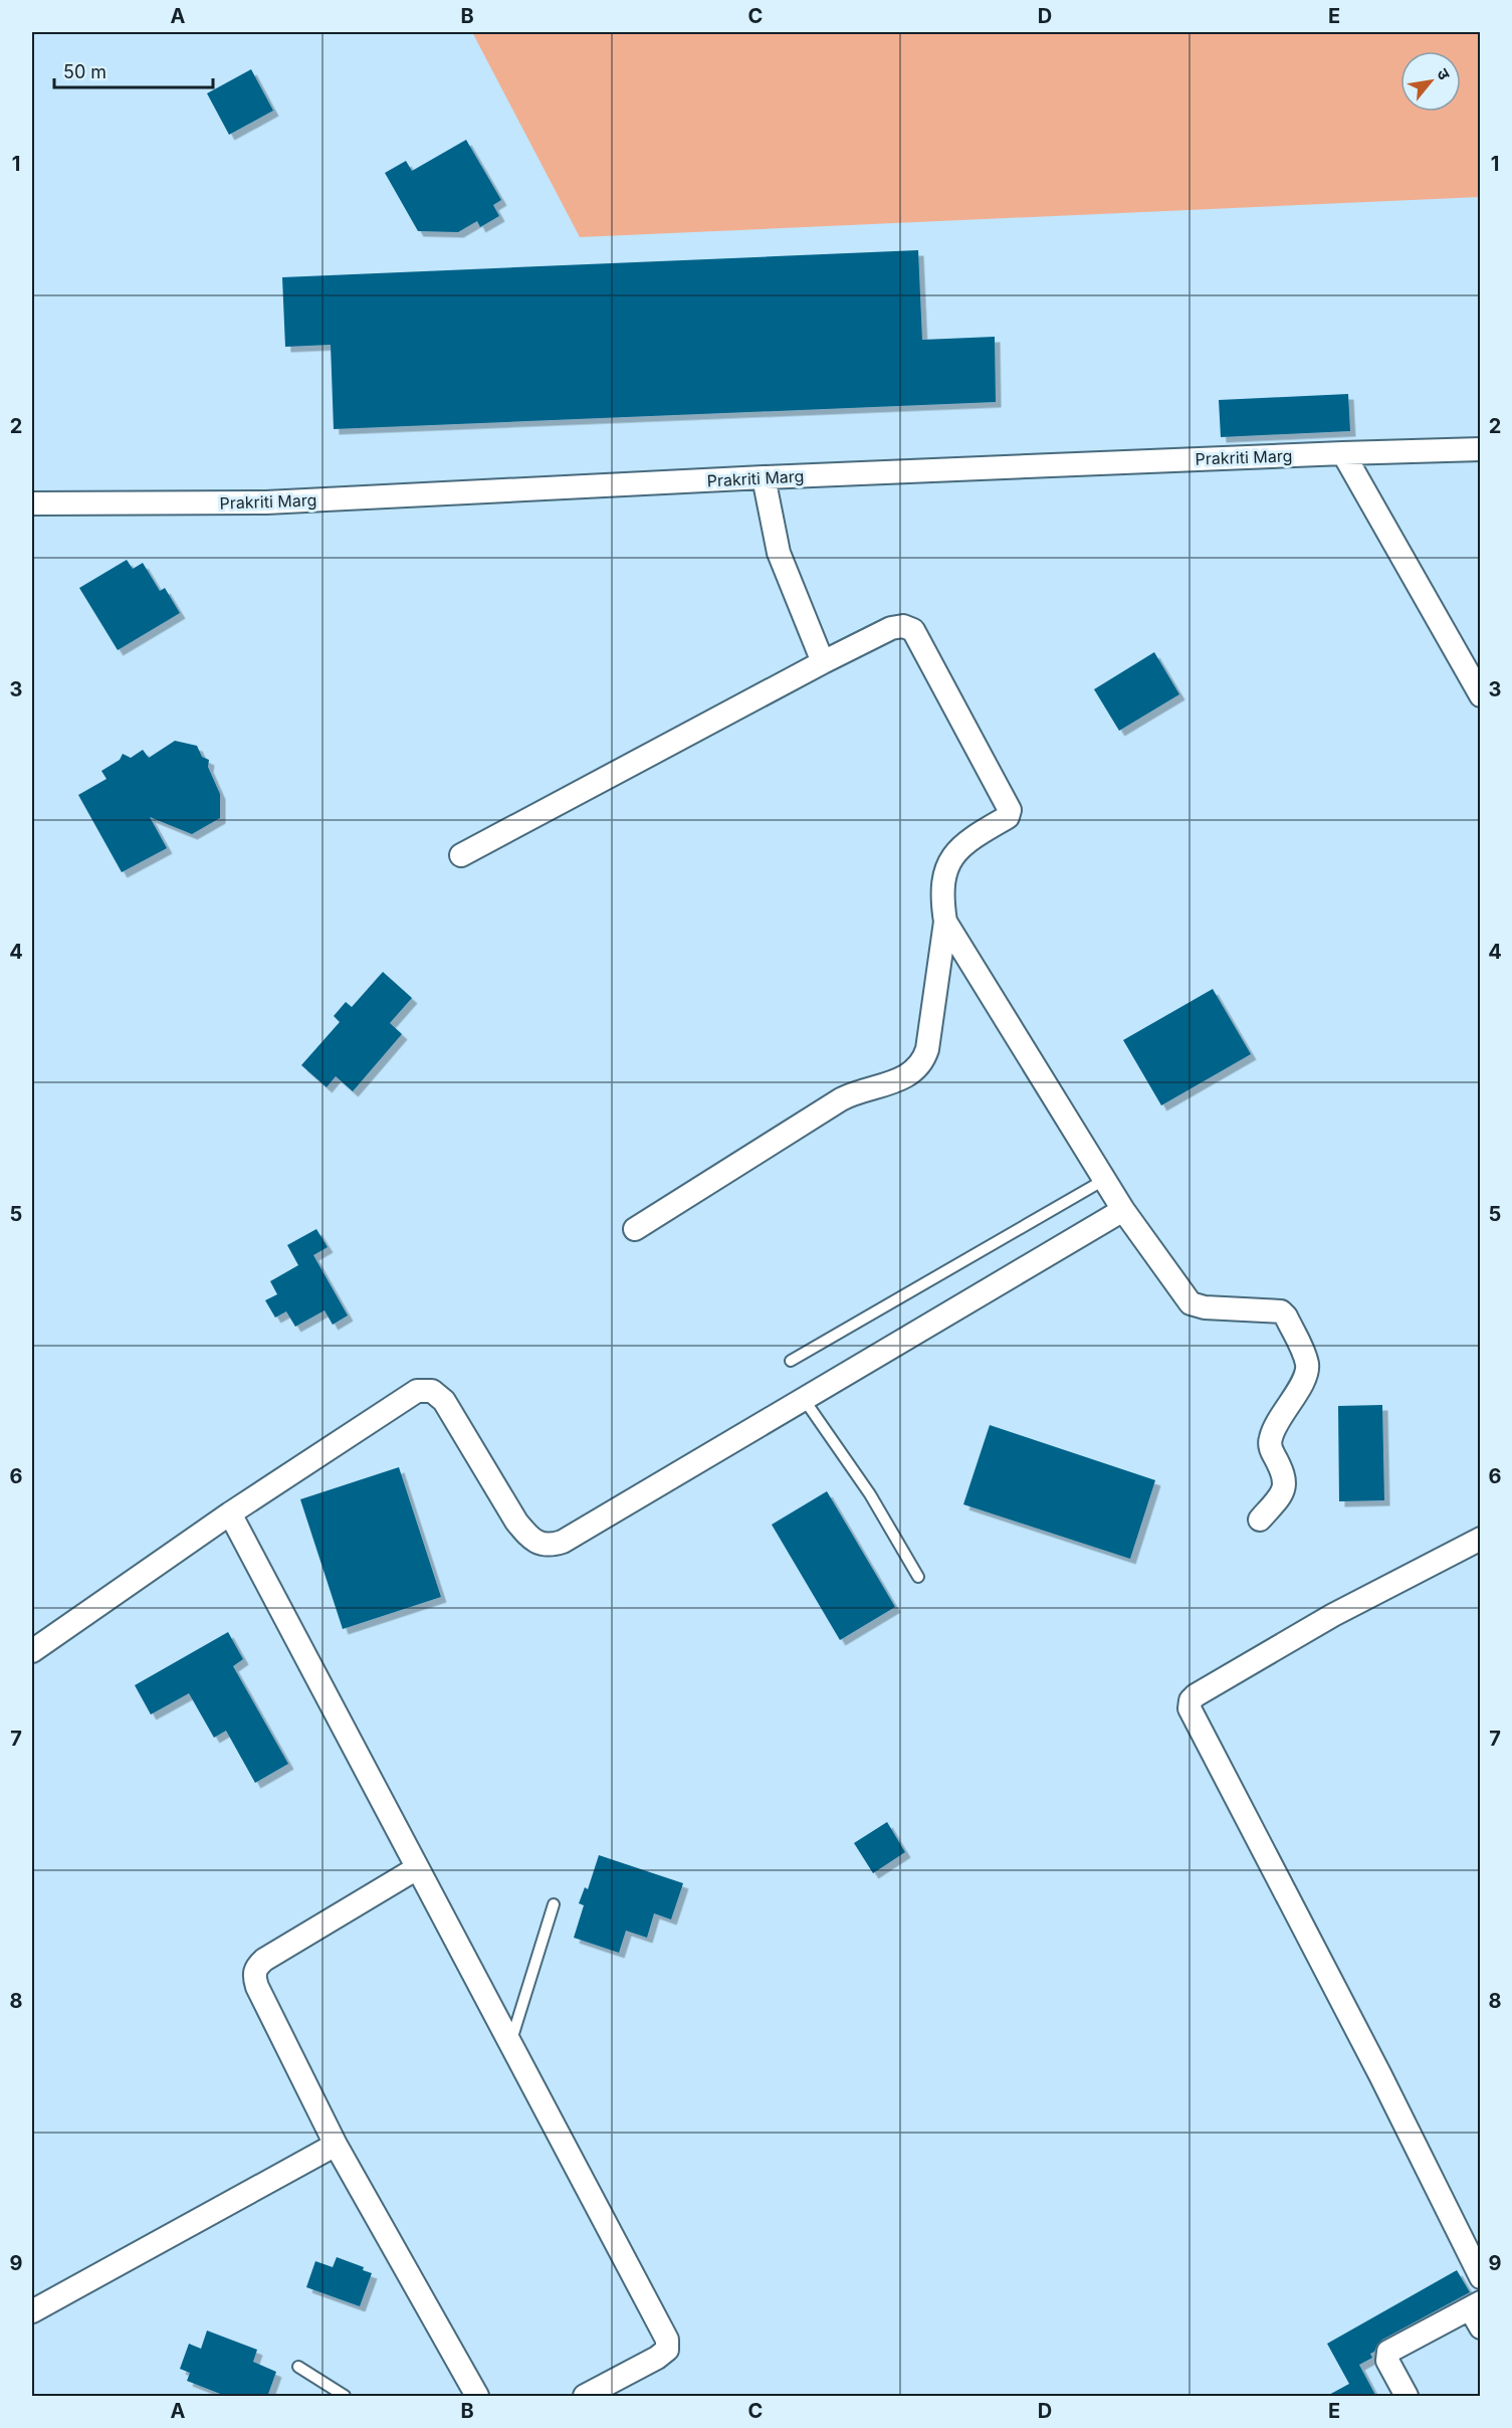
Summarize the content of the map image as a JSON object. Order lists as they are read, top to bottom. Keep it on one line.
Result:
{"streets":{"street":["Prakriti Marg"]},"scale_bar":"50 m","north":"top right","grid":{"columns":["A","B","C","D","E"],"rows":["1","2","3","4","5","6","7","8","9"]}}
